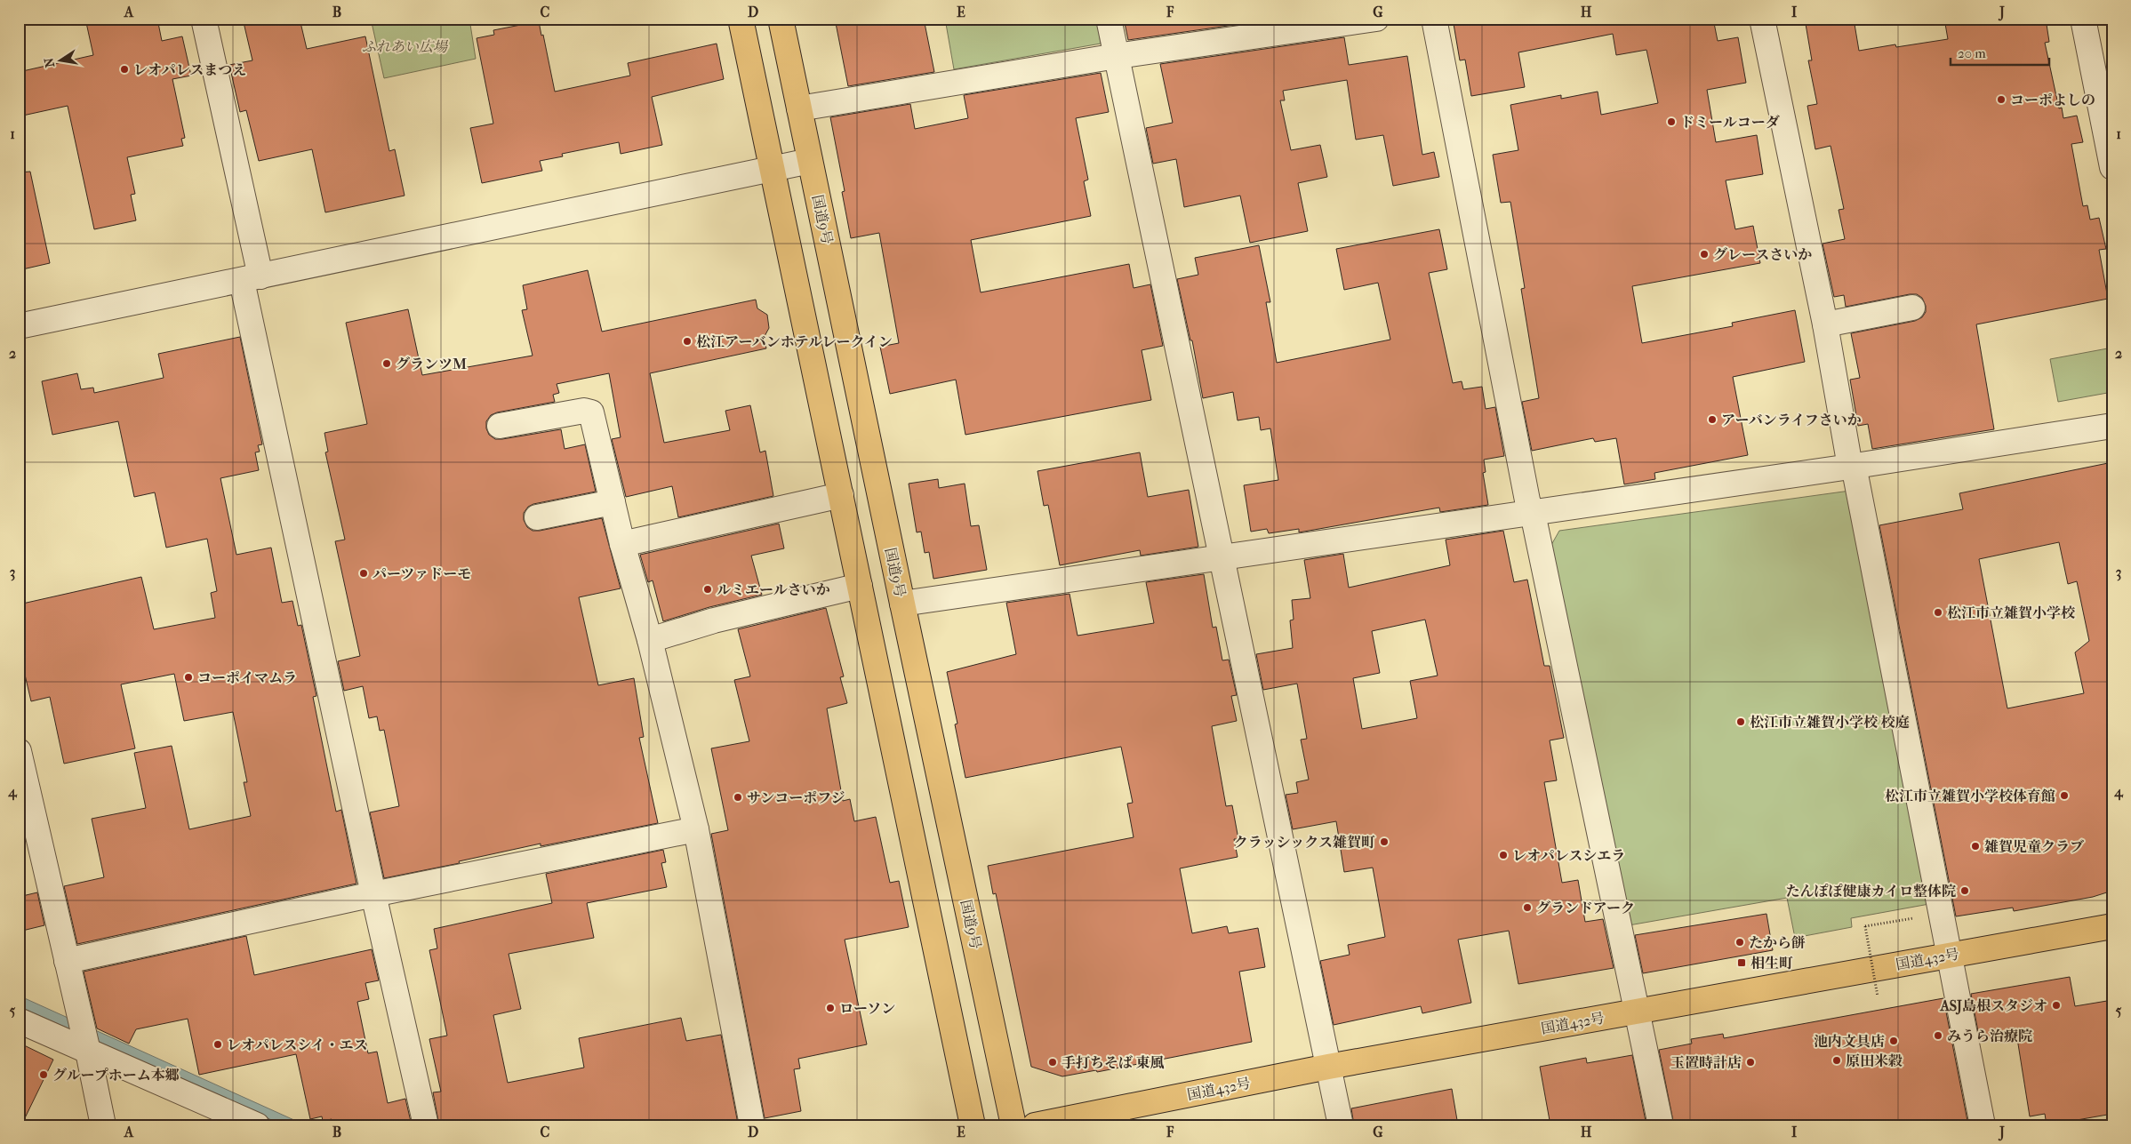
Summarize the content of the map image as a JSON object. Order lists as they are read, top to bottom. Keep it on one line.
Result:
{"streets":{"highway":["国道9号","国道432号"]},"parks":["ふれあい広場"],"places":{"other":["レオパレスまつえ","コーポよしの","ドミールコーダ","グレースさいか","松江アーバンホテルレークイン","グランツＭ","アーバンライフさいか","パーツァドーモ","ルミエールさいか","松江市立雑賀小学校","コーポイマムラ","松江市立雑賀小学校 校庭","松江市立雑賀小学校体育館","サンコーポフジ","クラッシックス雑賀町","雑賀児童クラブ","レオパレスシエラ","たんぽぽ健康カイロ整体院","グランドアーク","たから餅","ASJ島根スタジオ","ローソン","みうら治療院","池内文具店","レオパレスシイ・エス","原田米穀","手打ちそば 東風","玉置時計店","グループホーム本郷"],"transit":["相生町"]},"scale_bar":"20 m","north":"left","grid":{"columns":["A","B","C","D","E","F","G","H","I","J"],"rows":["1","2","3","4","5"]}}
